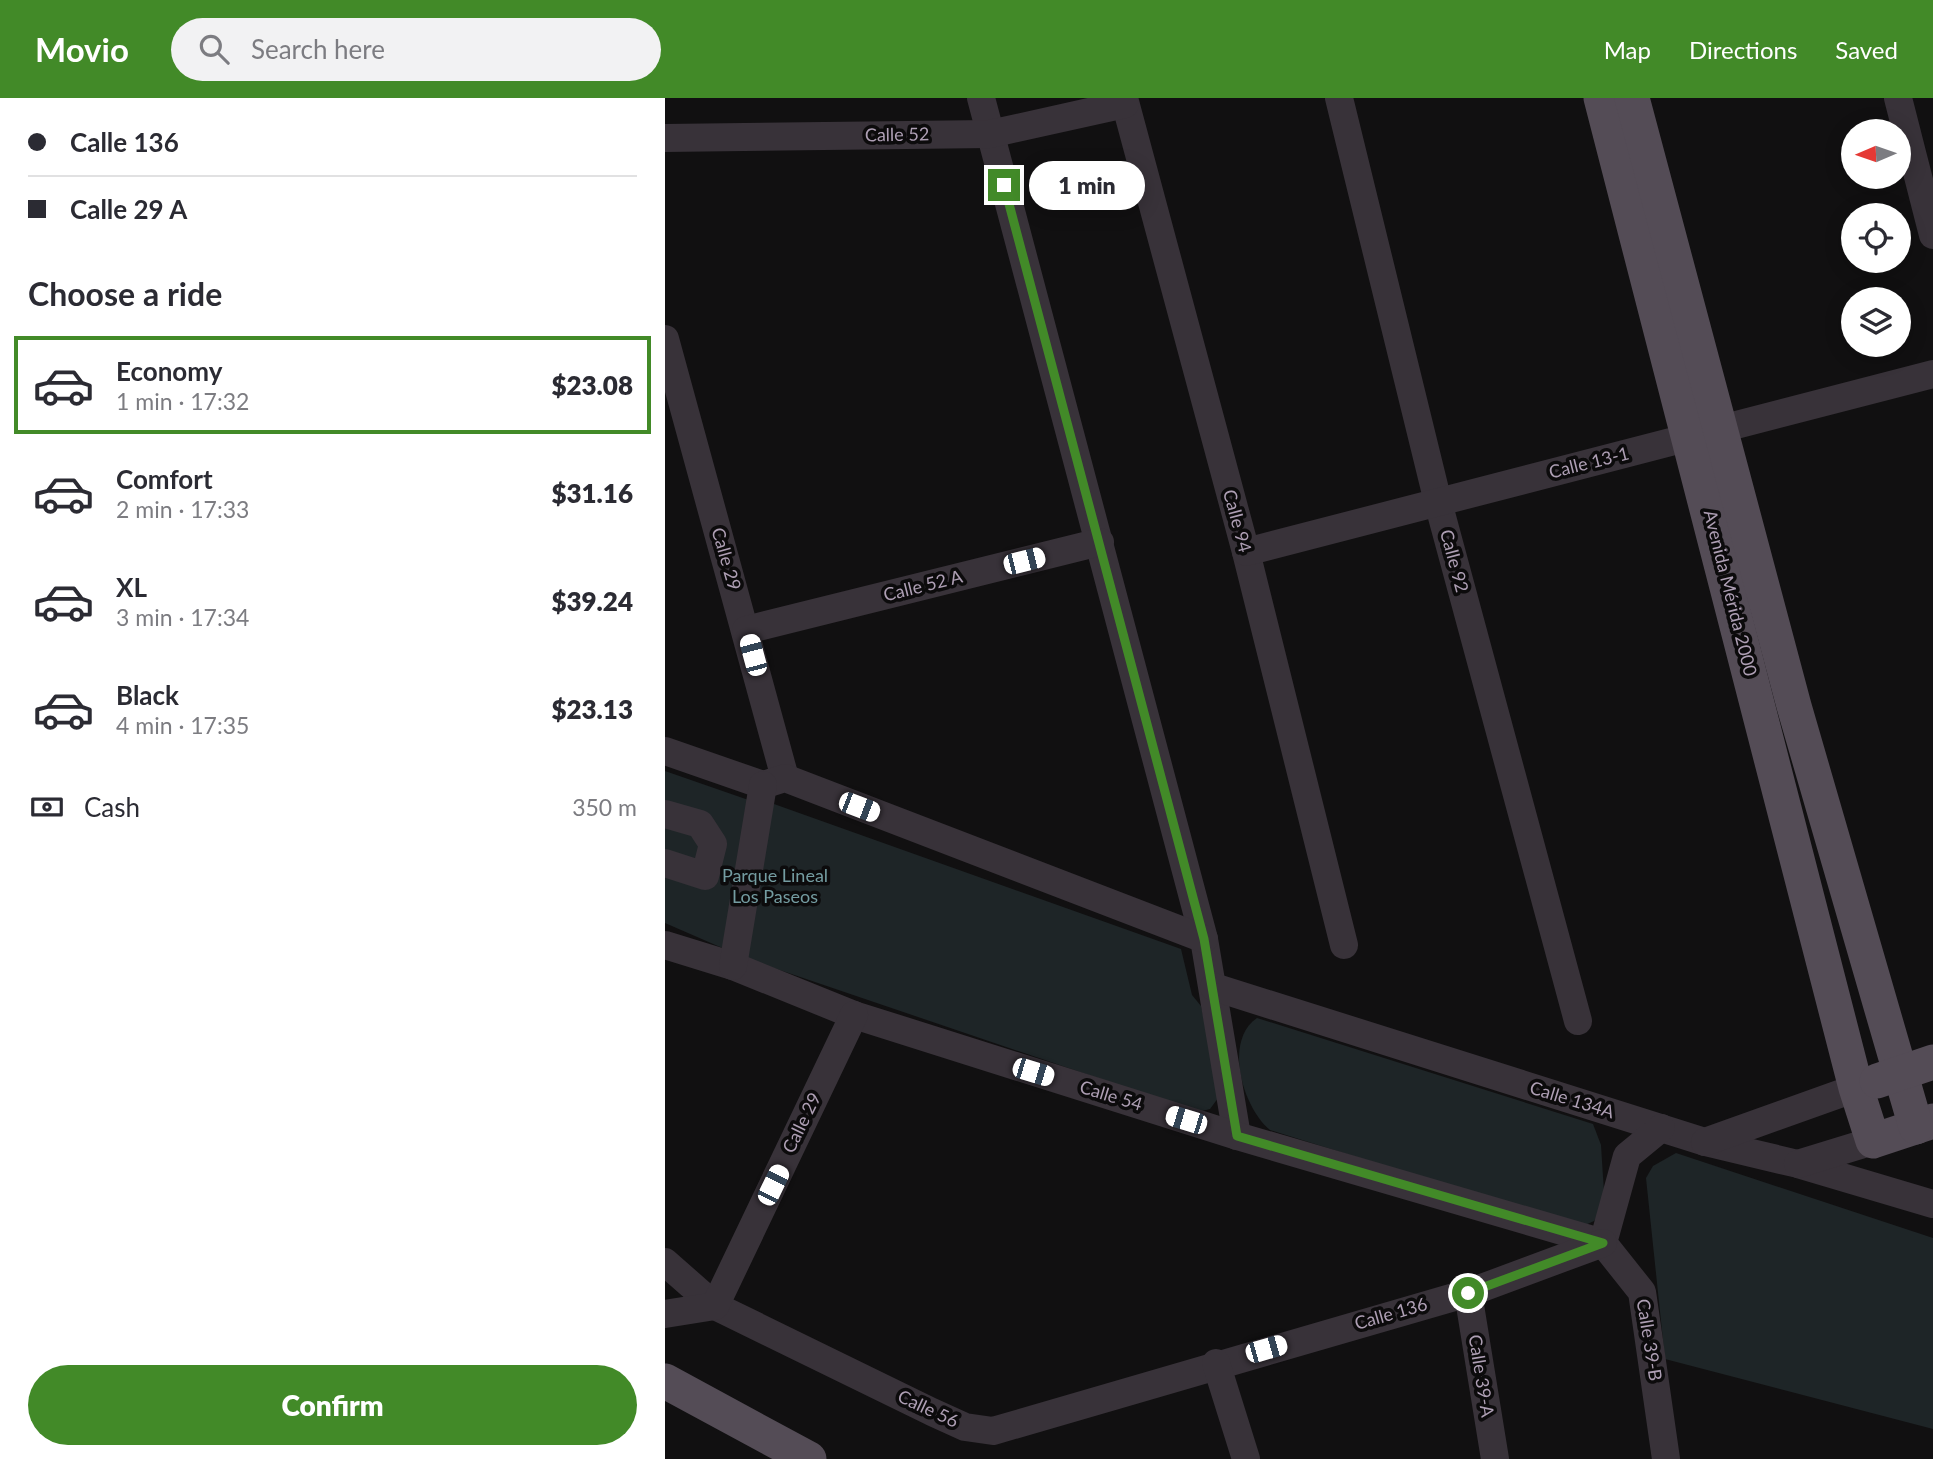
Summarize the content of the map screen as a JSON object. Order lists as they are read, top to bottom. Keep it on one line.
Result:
{"streets":{"main road":["Avenida Mérida 2000"],"street":["Calle 52","Calle 13-1","Calle 94","Calle 29","Calle 92","Calle 52 A","Calle 54","Calle 134A","Calle 136","Calle 39-B","Calle 39-A","Calle 56"]},"crossings":[["Calle 52","Calle 94"],["Calle 13-1","Calle 94"],["Calle 13-1","Calle 92"],["Calle 13-1","Avenida Mérida 2000"],["Calle 29","Calle 52 A"],["Calle 29","Calle 54"],["Calle 29","Calle 56"],["Avenida Mérida 2000","Calle 134A"],["Calle 54","Calle 136"],["Calle 54","Calle 39-B"],["Calle 136","Calle 39-B"],["Calle 136","Calle 39-A"],["Calle 136","Calle 56"]],"parks":["Parque Lineal Los Paseos"],"north":"left","page":{"header":"Movio","search":"Search here","nav":["Map","Directions","Saved"],"banner":["Calle 136","Calle 29 A"],"bubble":"1 min","heading":"Choose a ride","list":[{"name":"Economy","note":"1 min · 17:32","value":"$23.08"},{"name":"Comfort","note":"2 min · 17:33","value":"$31.16"},{"name":"XL","note":"3 min · 17:34","value":"$39.24"},{"name":"Black","note":"4 min · 17:35","value":"$23.13"}],"pay":["Cash","350 m"],"buttons":"Confirm"}}
